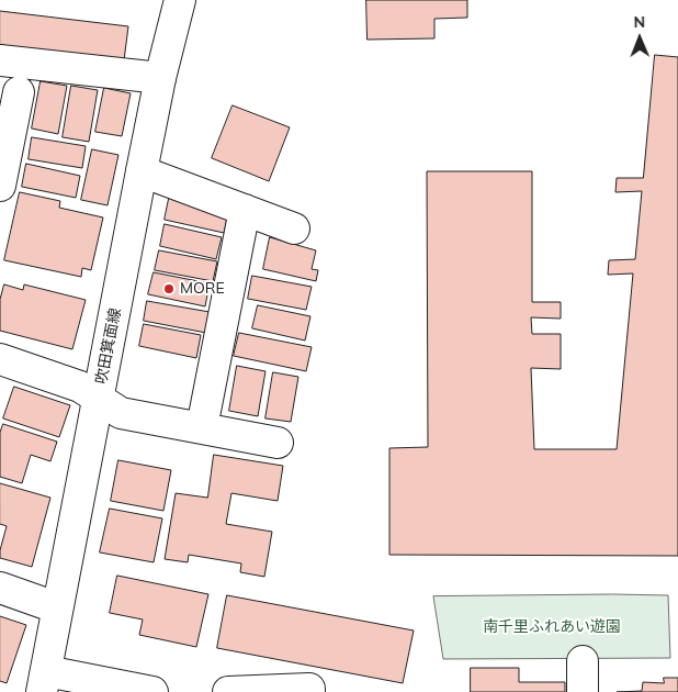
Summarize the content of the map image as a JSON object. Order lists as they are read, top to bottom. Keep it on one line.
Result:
{"streets":{"street":["吹田箕面線"]},"parks":["南千里ふれあい遊園"],"places":["MORE"],"north":"top"}
